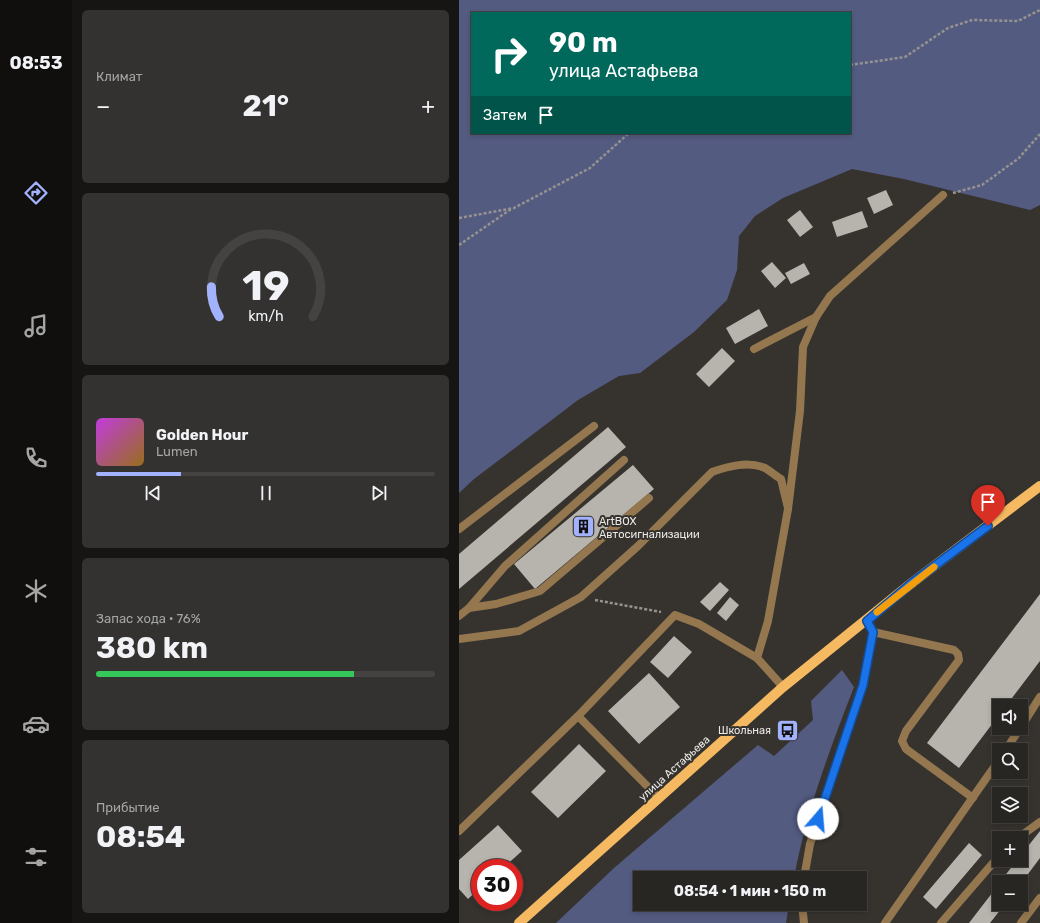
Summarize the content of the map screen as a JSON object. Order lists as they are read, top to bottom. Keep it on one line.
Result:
{"streets":{"main road":["улица Астафьева"]},"places":{"building":["ArtBOX Автосигнализации"],"bus stop":["Школьная"]},"page":{"tabs":"08:53","tile":["Климат",["Запас хода · 76%","380 km"],["Прибытие","08:54"]],"turn":["90 m","улица Астафьева"],"heat":["−","21°","+"],"then":"Затем","song":["Golden Hour","Lumen"],"map_buttons":["+","−"],"limit":"30","trip":"08:54 · 1 мин · 150 m","gauge":["19","km/h"]}}
